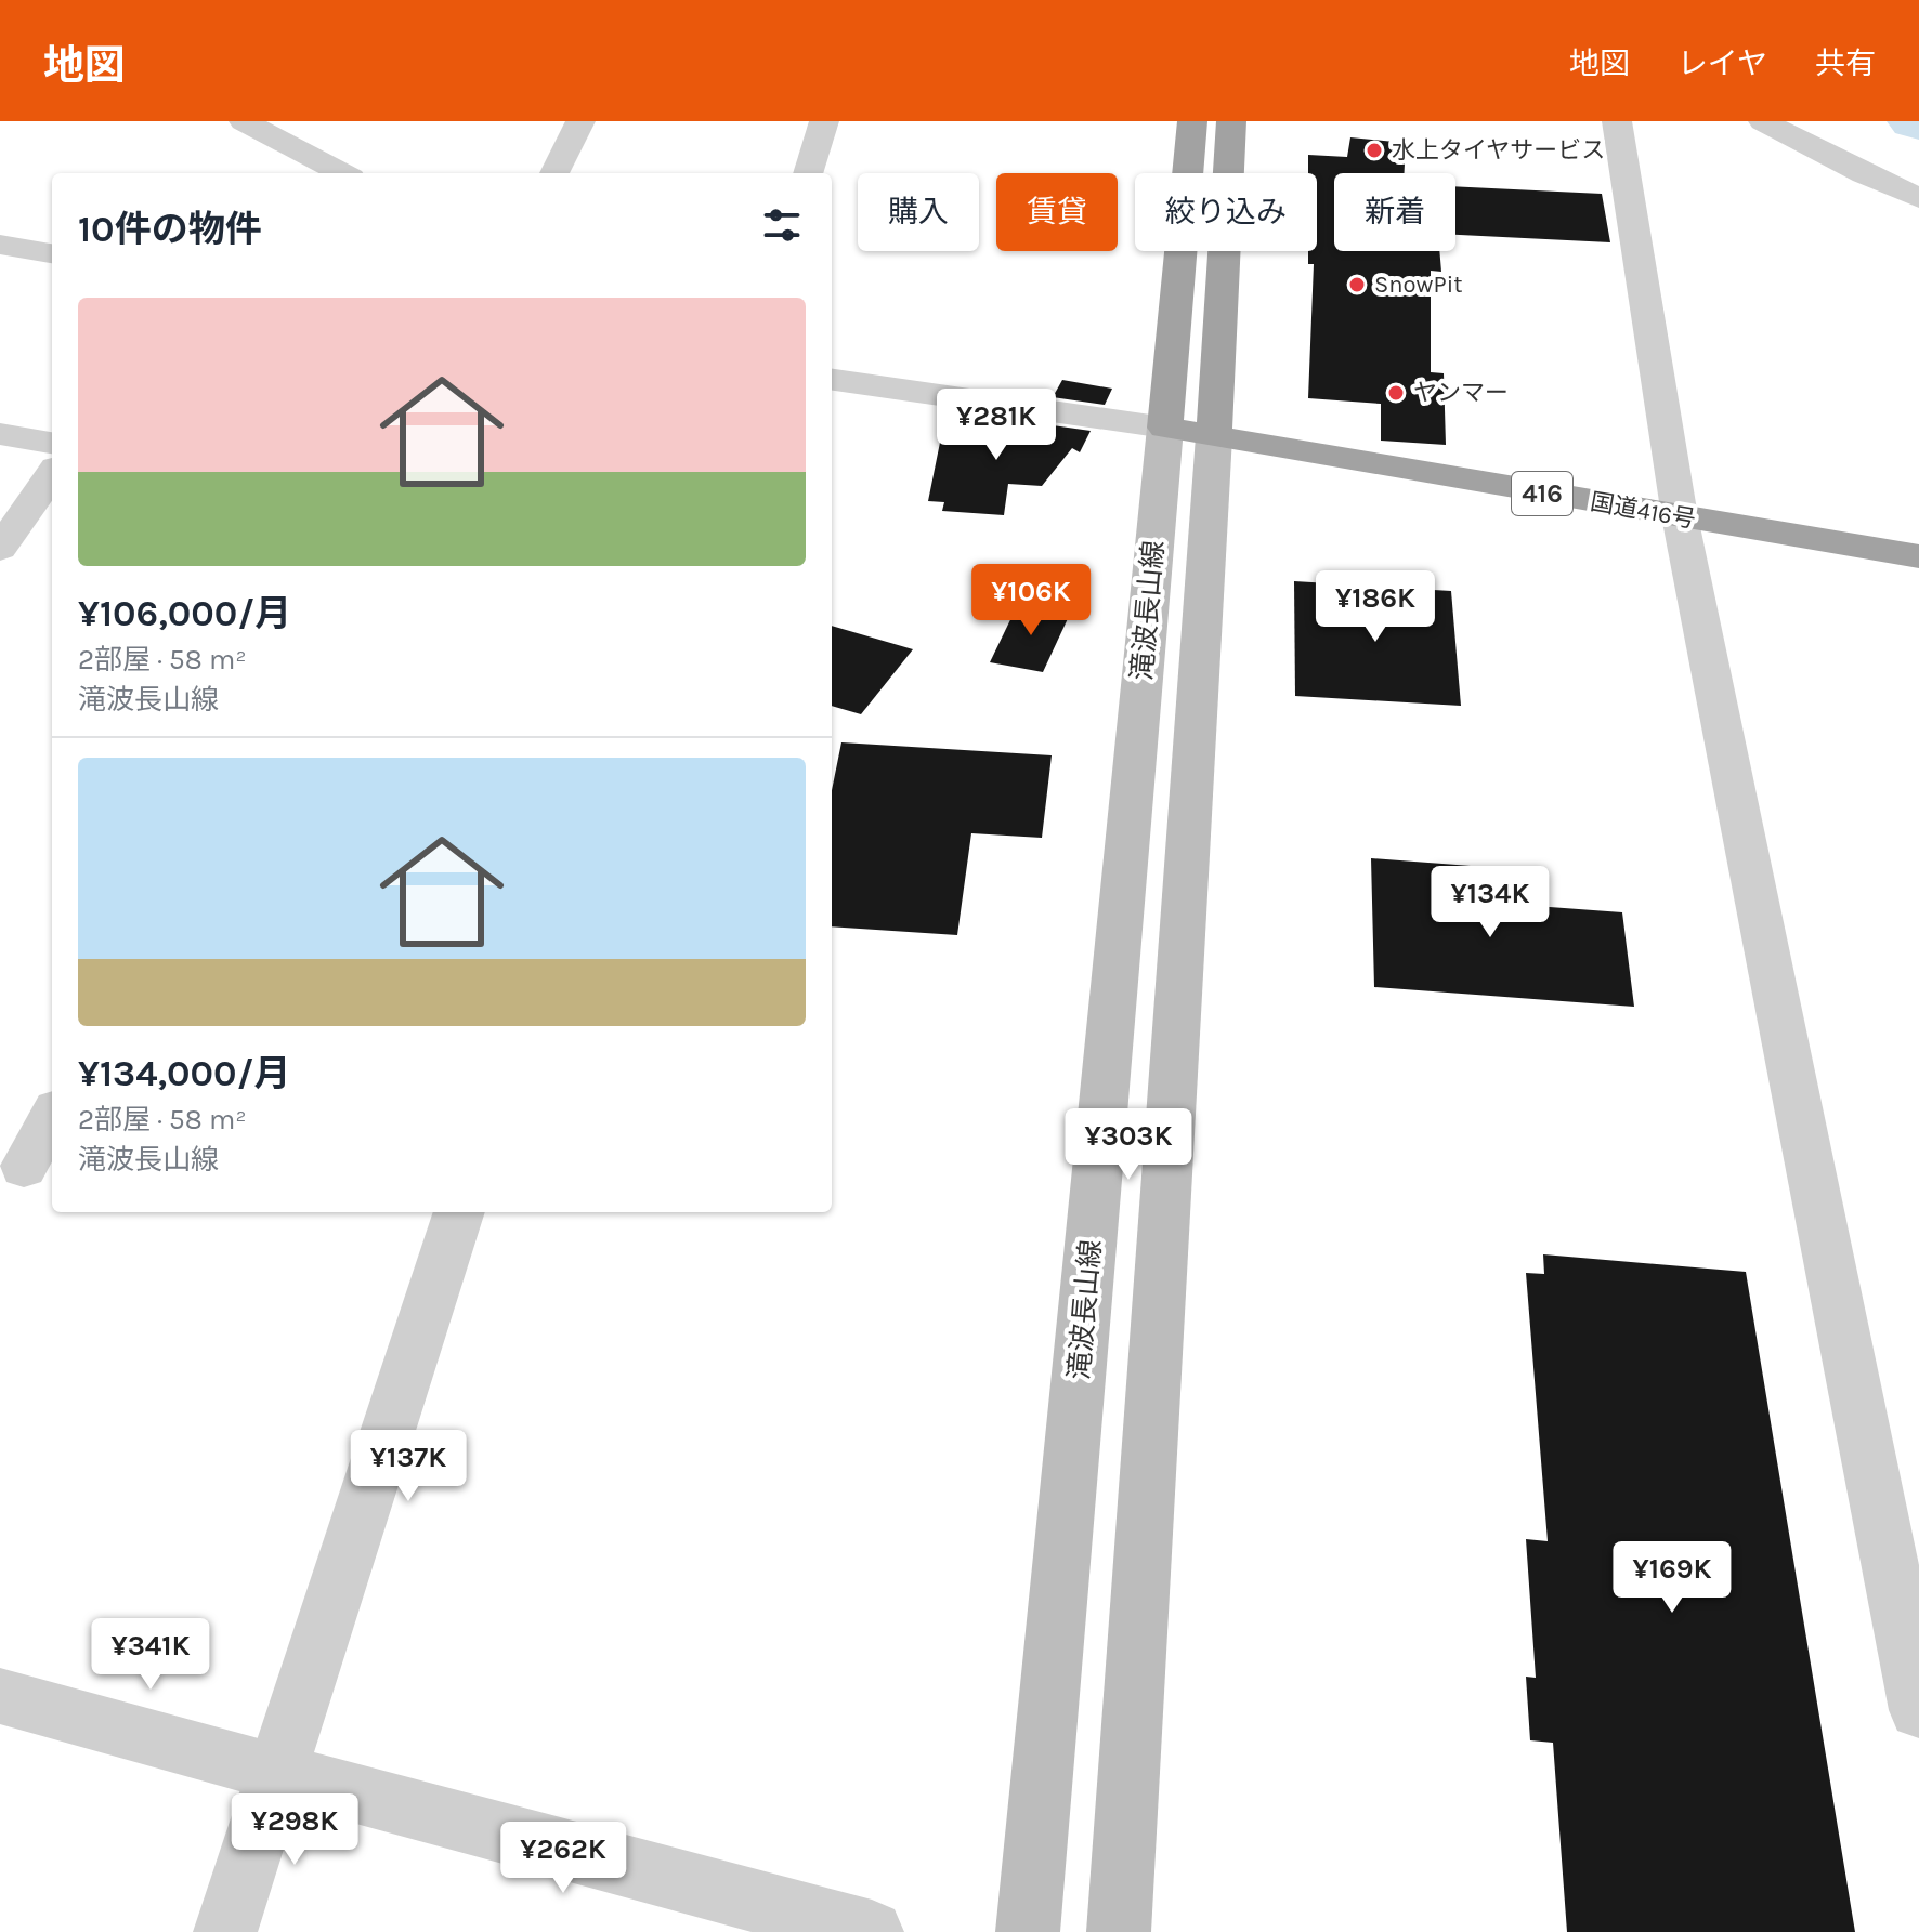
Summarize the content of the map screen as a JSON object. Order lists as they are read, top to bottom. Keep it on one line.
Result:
{"streets":{"highway":["416","国道416号"],"main road":["滝波長山線"]},"crossings":[["国道416号","滝波長山線"]],"places":["水上タイヤサービス","SnowPit","ヤンマー"],"page":{"header":"地図","nav":["地図","レイヤ","共有"],"chip":["購入","賃貸","絞り込み","新着"],"heading":"10件の物件","list":[{"name":"¥106,000/月","note":"2部屋 · 58 m² · 滝波長山線"},{"name":"¥134,000/月","note":"2部屋 · 58 m² · 滝波長山線"}],"price":["¥281K","¥106K","¥186K","¥134K","¥303K","¥137K","¥169K","¥341K","¥298K","¥262K"]}}
